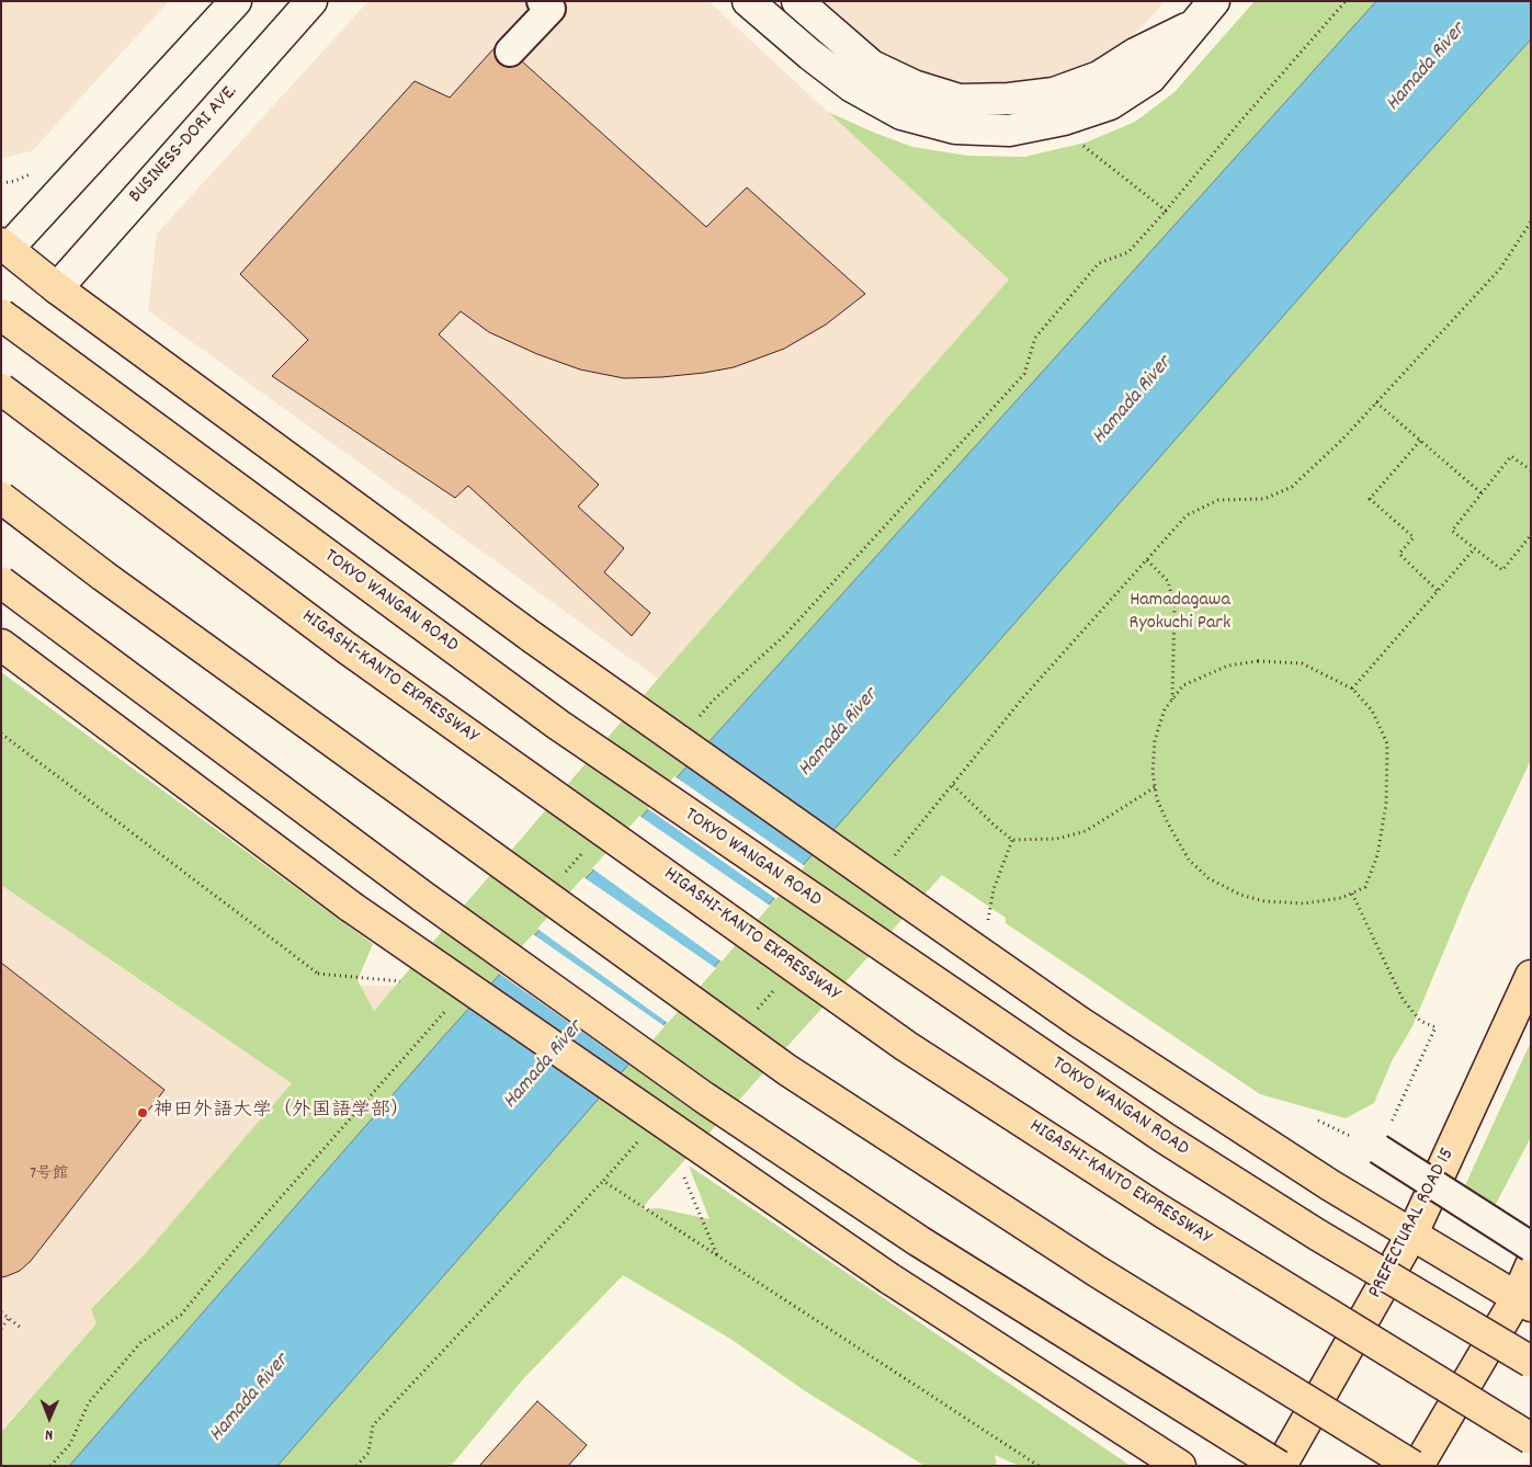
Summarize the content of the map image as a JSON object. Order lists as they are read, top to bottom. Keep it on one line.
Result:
{"streets":{"main road":["TOKYO WANGAN ROAD","HIGASHI-KANTO EXPRESSWAY","PREFECTURAL ROAD 15"],"street":["BUSINESS-DORI AVE."]},"water":["Hamada River"],"parks":["Hamadagawa Ryokuchi Park"],"places":["神田外語大学（外国語学部）"],"house_numbers":["7号館"],"north":"bottom"}
